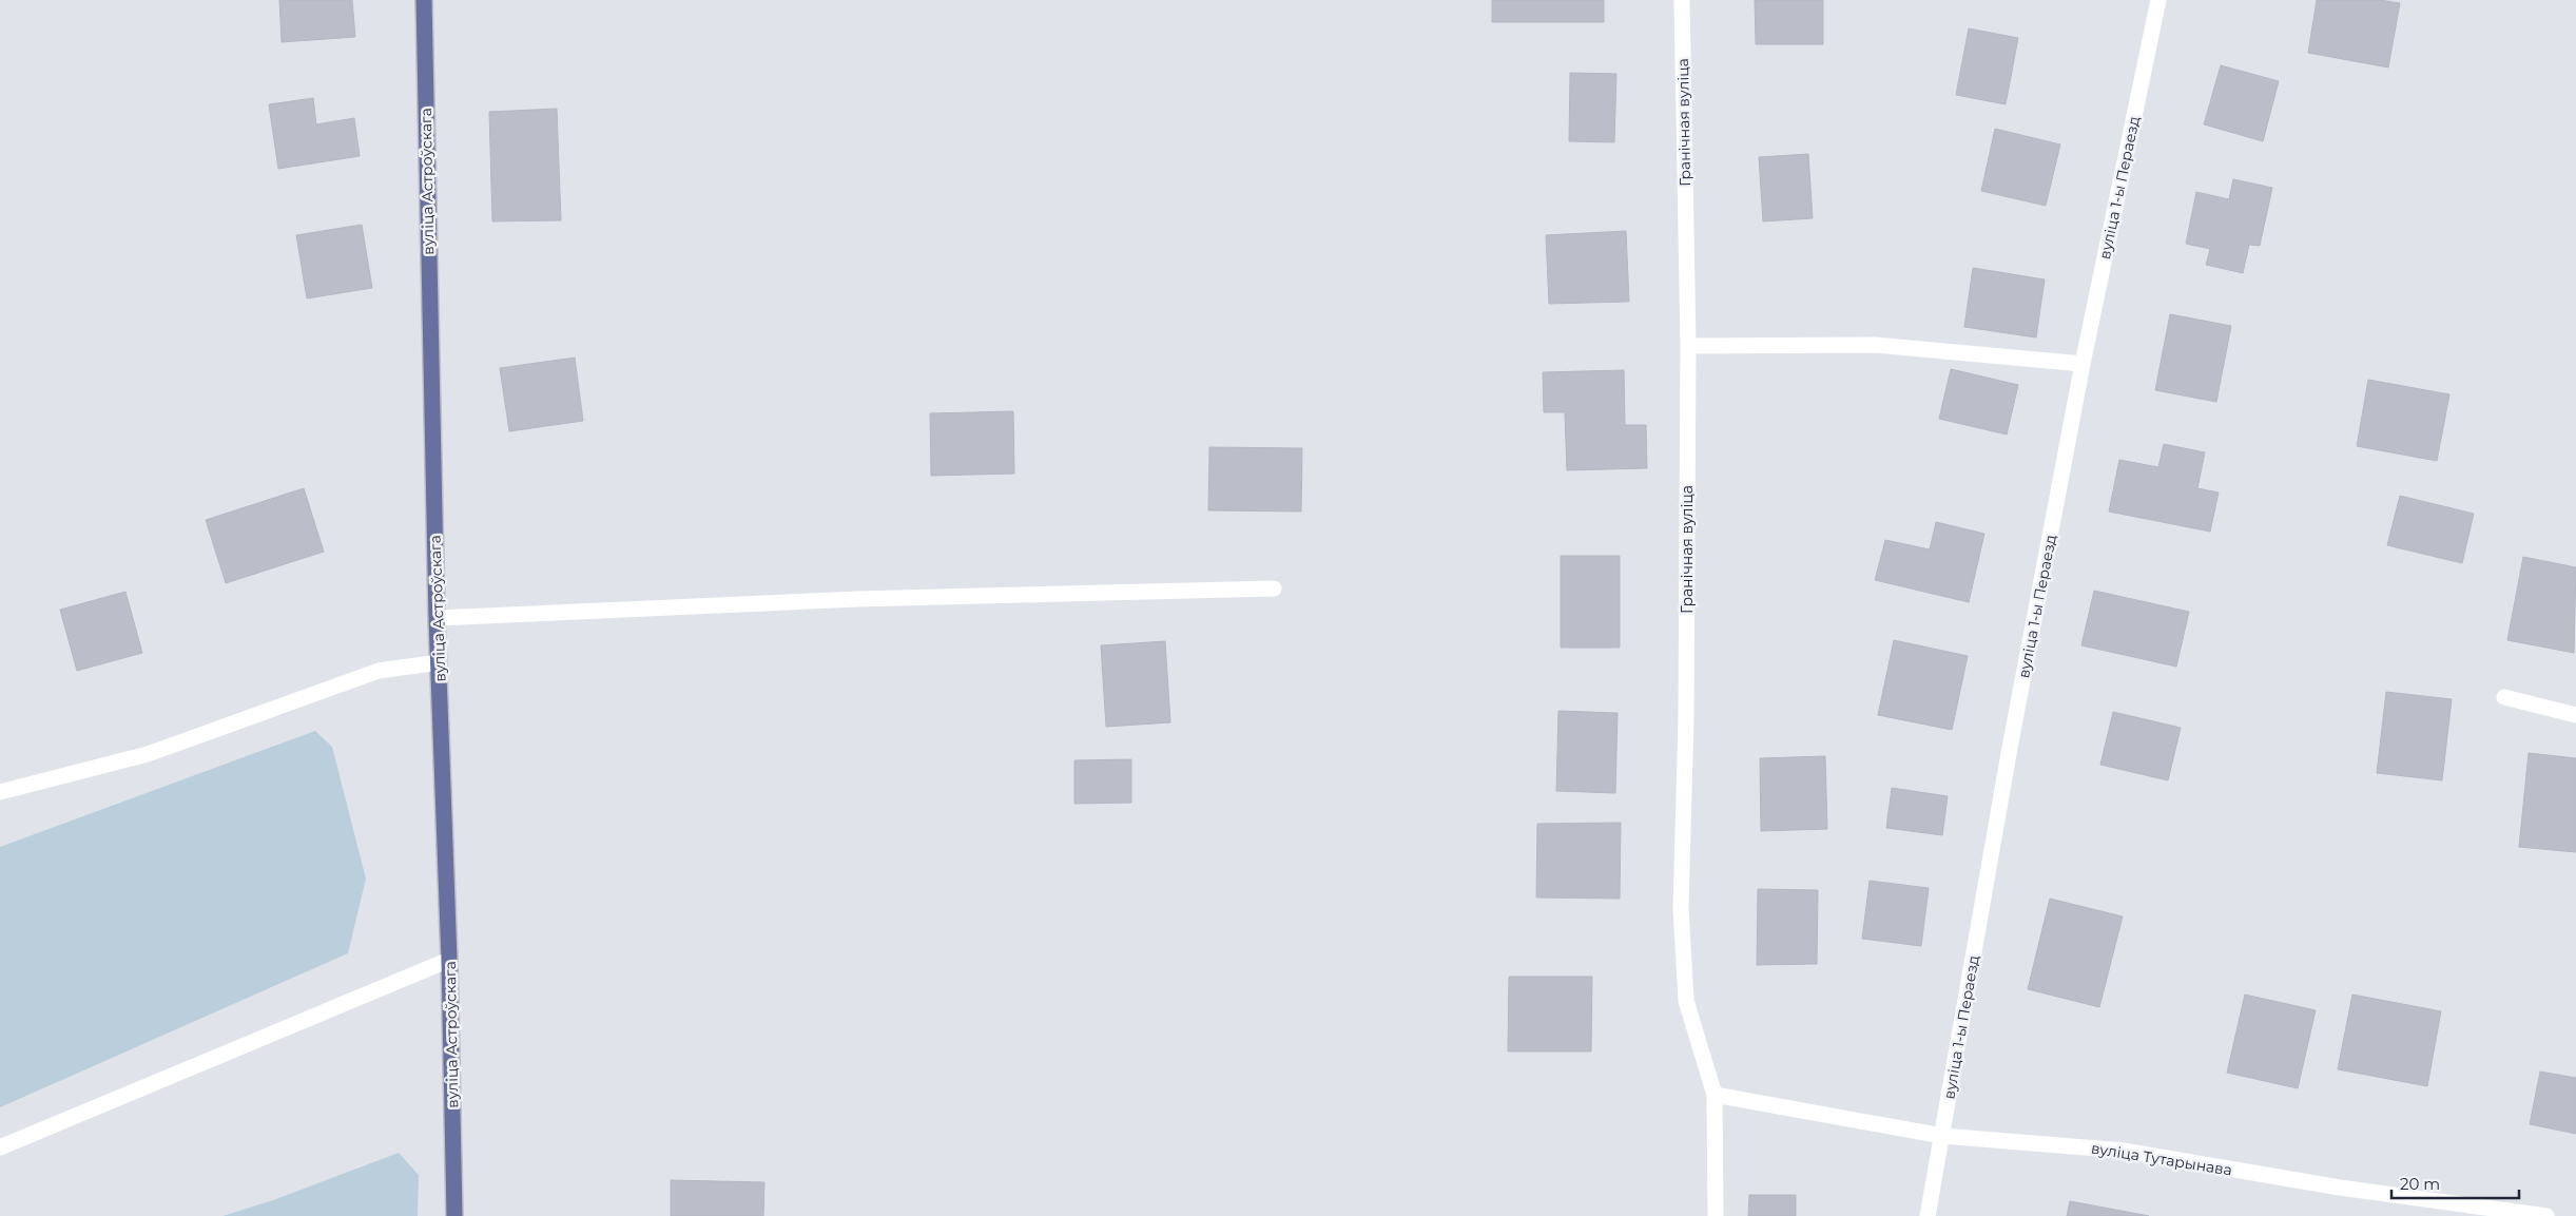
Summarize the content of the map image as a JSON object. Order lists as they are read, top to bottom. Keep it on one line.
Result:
{"streets":{"main road":["вуліца Астроўскага"],"street":["Гранічная вуліца","вуліца 1-ы Пераезд","вуліца Тутарынава"]},"crossings":[["Гранічная вуліца","вуліца Тутарынава"],["вуліца 1-ы Пераезд","вуліца Тутарынава"]],"scale_bar":"20 m"}
